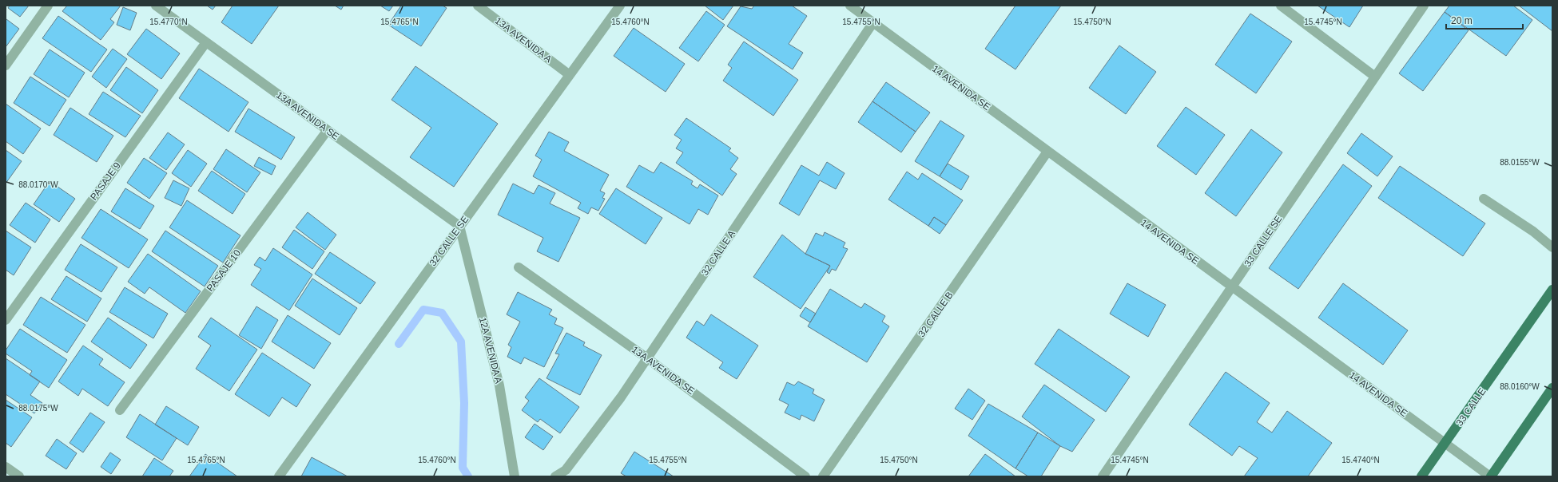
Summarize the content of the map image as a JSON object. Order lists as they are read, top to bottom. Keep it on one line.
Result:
{"streets":{"main road":["33 CALLE"],"street":["13A AVENIDA A","14 AVENIDA SE","13A AVENIDA SE","PASAJE 9","32 CALLE SE","33 CALLE SE","32 CALLE A","PASAJE 10","32 CALLE B","12A AVENIDA A"]},"crossings":[["13A AVENIDA A","32 CALLE SE"],["14 AVENIDA SE","33 CALLE SE"],["14 AVENIDA SE","32 CALLE A"],["14 AVENIDA SE","32 CALLE B"],["14 AVENIDA SE","33 CALLE"],["13A AVENIDA SE","PASAJE 9"],["13A AVENIDA SE","32 CALLE SE"],["13A AVENIDA SE","32 CALLE A"],["13A AVENIDA SE","PASAJE 10"],["13A AVENIDA SE","12A AVENIDA A"],["32 CALLE SE","12A AVENIDA A"]],"scale_bar":"20 m","coordinates":["15.4770°N","15.4745°N","15.4765°N","15.4760°N","15.4755°N","15.4750°N","88.0155°W","88.0170°W","88.0160°W","88.0175°W","15.4740°N"]}
